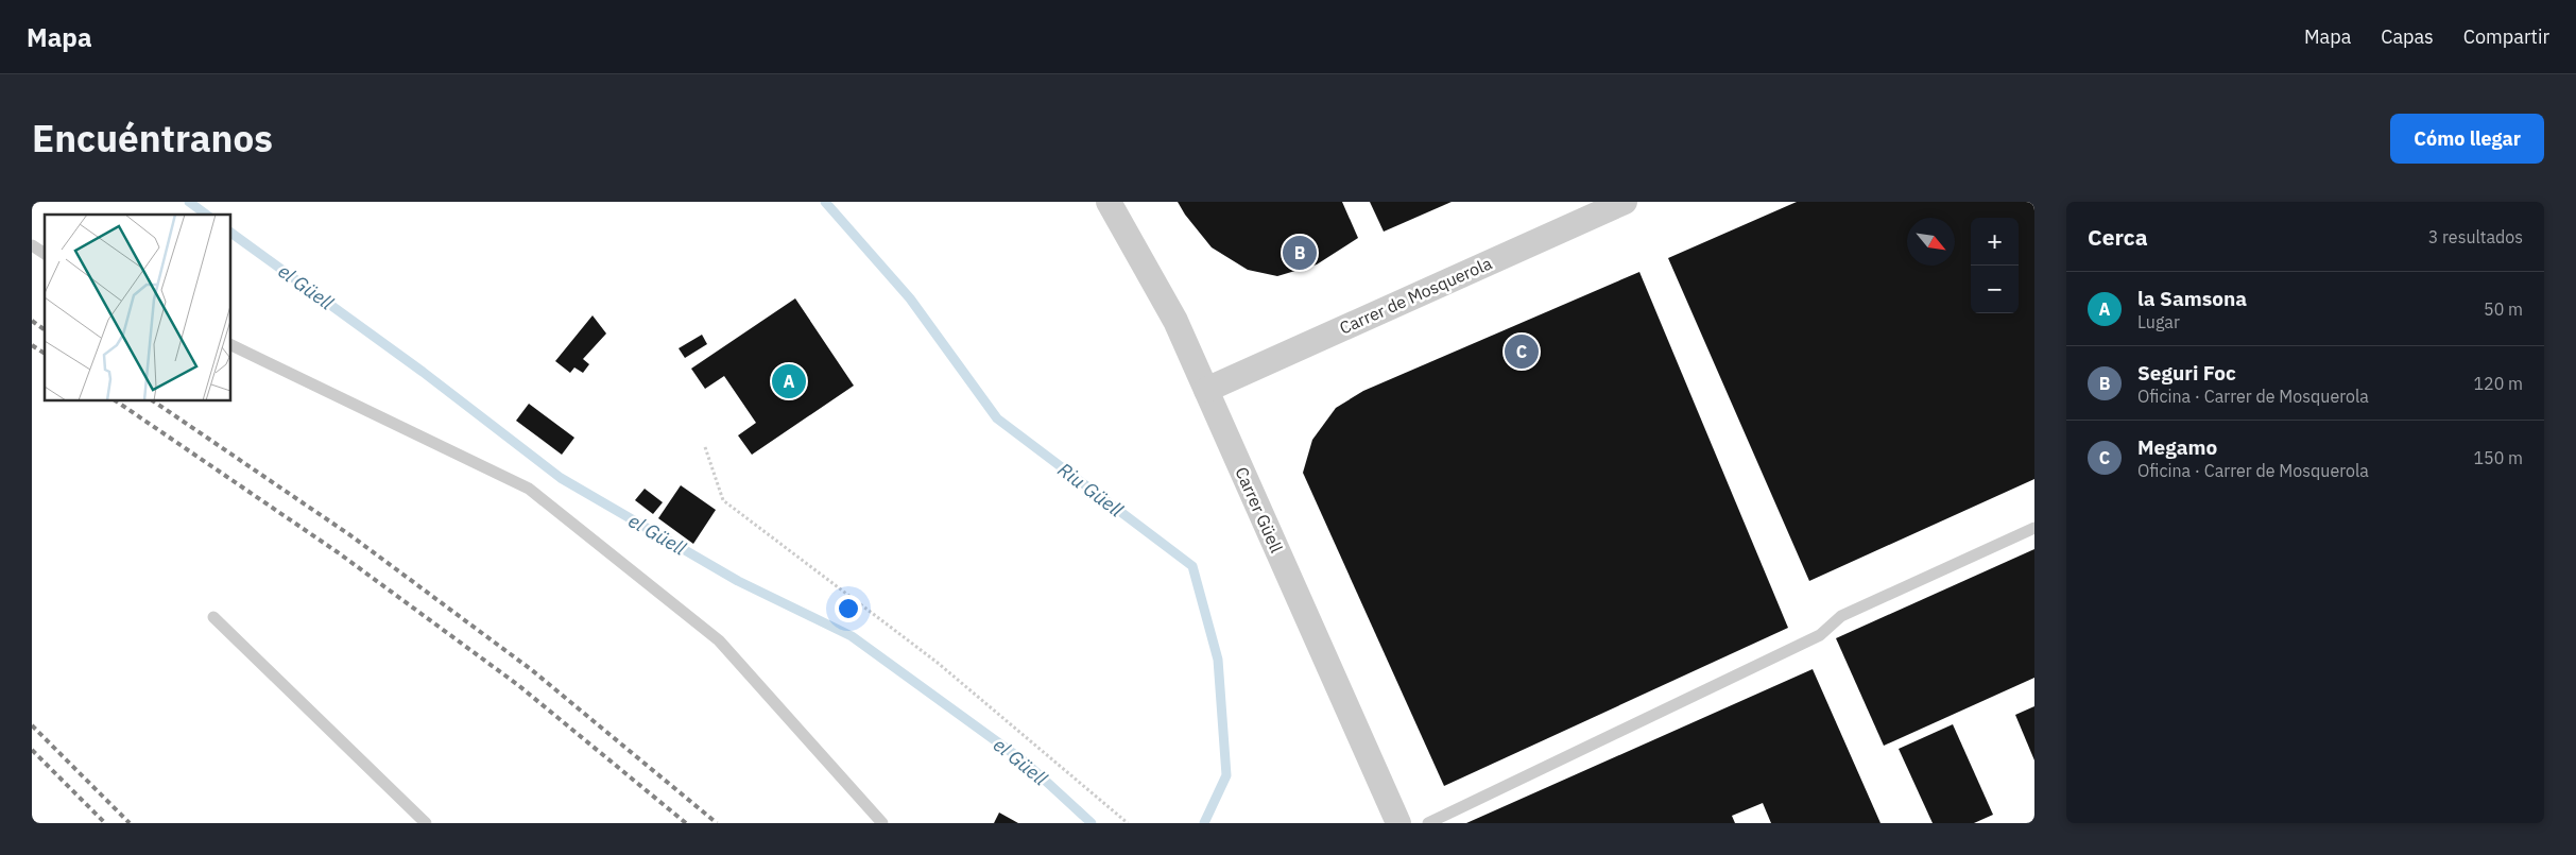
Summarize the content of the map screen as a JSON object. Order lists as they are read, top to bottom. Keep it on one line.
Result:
{"streets":{"street":["Carrer de Mosquerola","Carrer Güell"]},"crossings":[["Carrer de Mosquerola","Carrer Güell"]],"water":["el Güell","Riu Güell"],"north":"bottom right","page":{"header":"Mapa","nav":["Mapa","Capas","Compartir"],"title":"Encuéntranos","buttons":"Cómo llegar","heading":["Cerca","3 resultados"],"map_buttons":["+","−"],"pins":["B","C","A"],"list":[{"mark":"A","name":"la Samsona","note":"Lugar","value":"50 m"},{"mark":"B","name":"Seguri Foc","note":"Oficina · Carrer de Mosquerola","value":"120 m"},{"mark":"C","name":"Megamo","note":"Oficina · Carrer de Mosquerola","value":"150 m"}]}}
